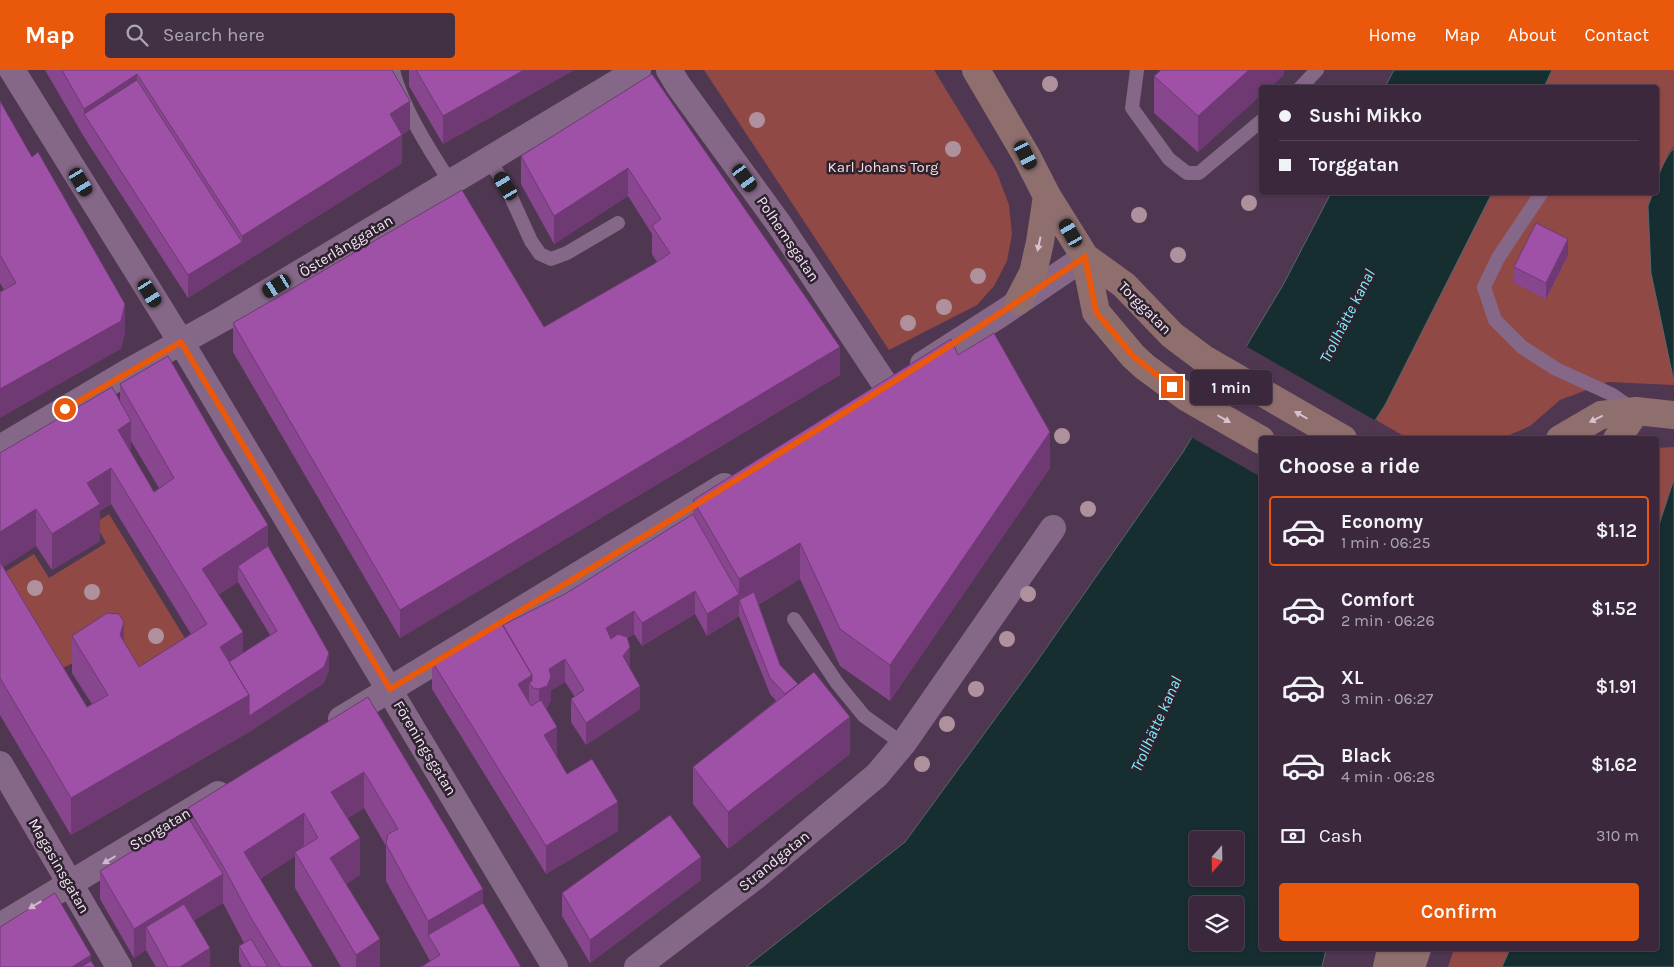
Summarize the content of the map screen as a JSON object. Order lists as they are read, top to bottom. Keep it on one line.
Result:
{"streets":{"main road":["Torggatan"],"street":["Polhemsgatan","Österlånggatan","Föreningsgatan","Storgatan","Strandgatan","Magasinsgatan"]},"crossings":[["Österlånggatan","Föreningsgatan"],["Storgatan","Magasinsgatan"]],"one_way":["Storgatan"],"water":["Trollhätte kanal"],"parks":["Karl Johans Torg"],"north":"bottom","page":{"header":"Map","search":"Search here","nav":["Home","Map","About","Contact"],"banner":["Sushi Mikko","Torggatan"],"bubble":"1 min","heading":"Choose a ride","list":[{"name":"Economy","note":"1 min · 06:25","value":"$1.12"},{"name":"Comfort","note":"2 min · 06:26","value":"$1.52"},{"name":"XL","note":"3 min · 06:27","value":"$1.91"},{"name":"Black","note":"4 min · 06:28","value":"$1.62"}],"pay":["Cash","310 m"],"buttons":"Confirm"}}
